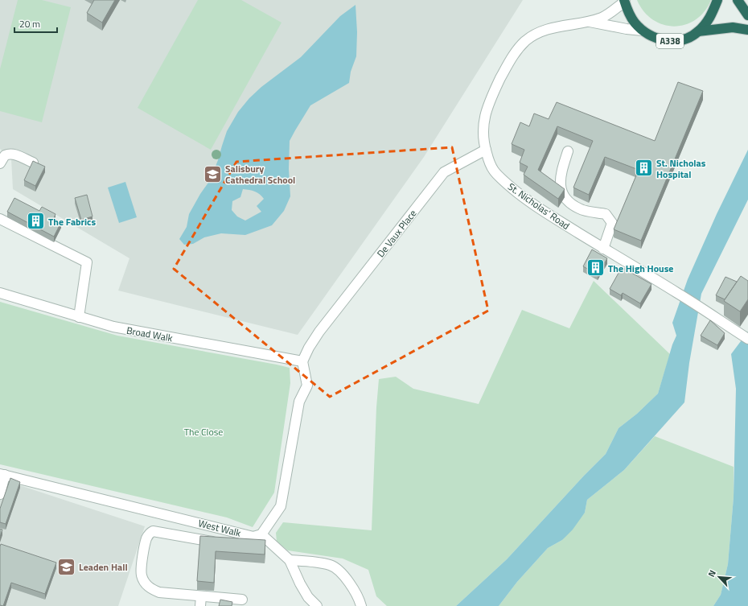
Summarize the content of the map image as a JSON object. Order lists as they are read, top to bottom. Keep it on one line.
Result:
{"streets":{"highway":["A338"],"street":["St. Nicholas' Road","De Vaux Place","Broad Walk","West Walk"]},"crossings":[["A338","St. Nicholas' Road"],["St. Nicholas' Road","De Vaux Place"],["De Vaux Place","Broad Walk"]],"parks":["The Close"],"places":{"building":["St. Nicholas Hospital","The Fabrics","The High House"],"school or university":["Salisbury Cathedral School","Leaden Hall"]},"scale_bar":"20 m","north":"top left"}
